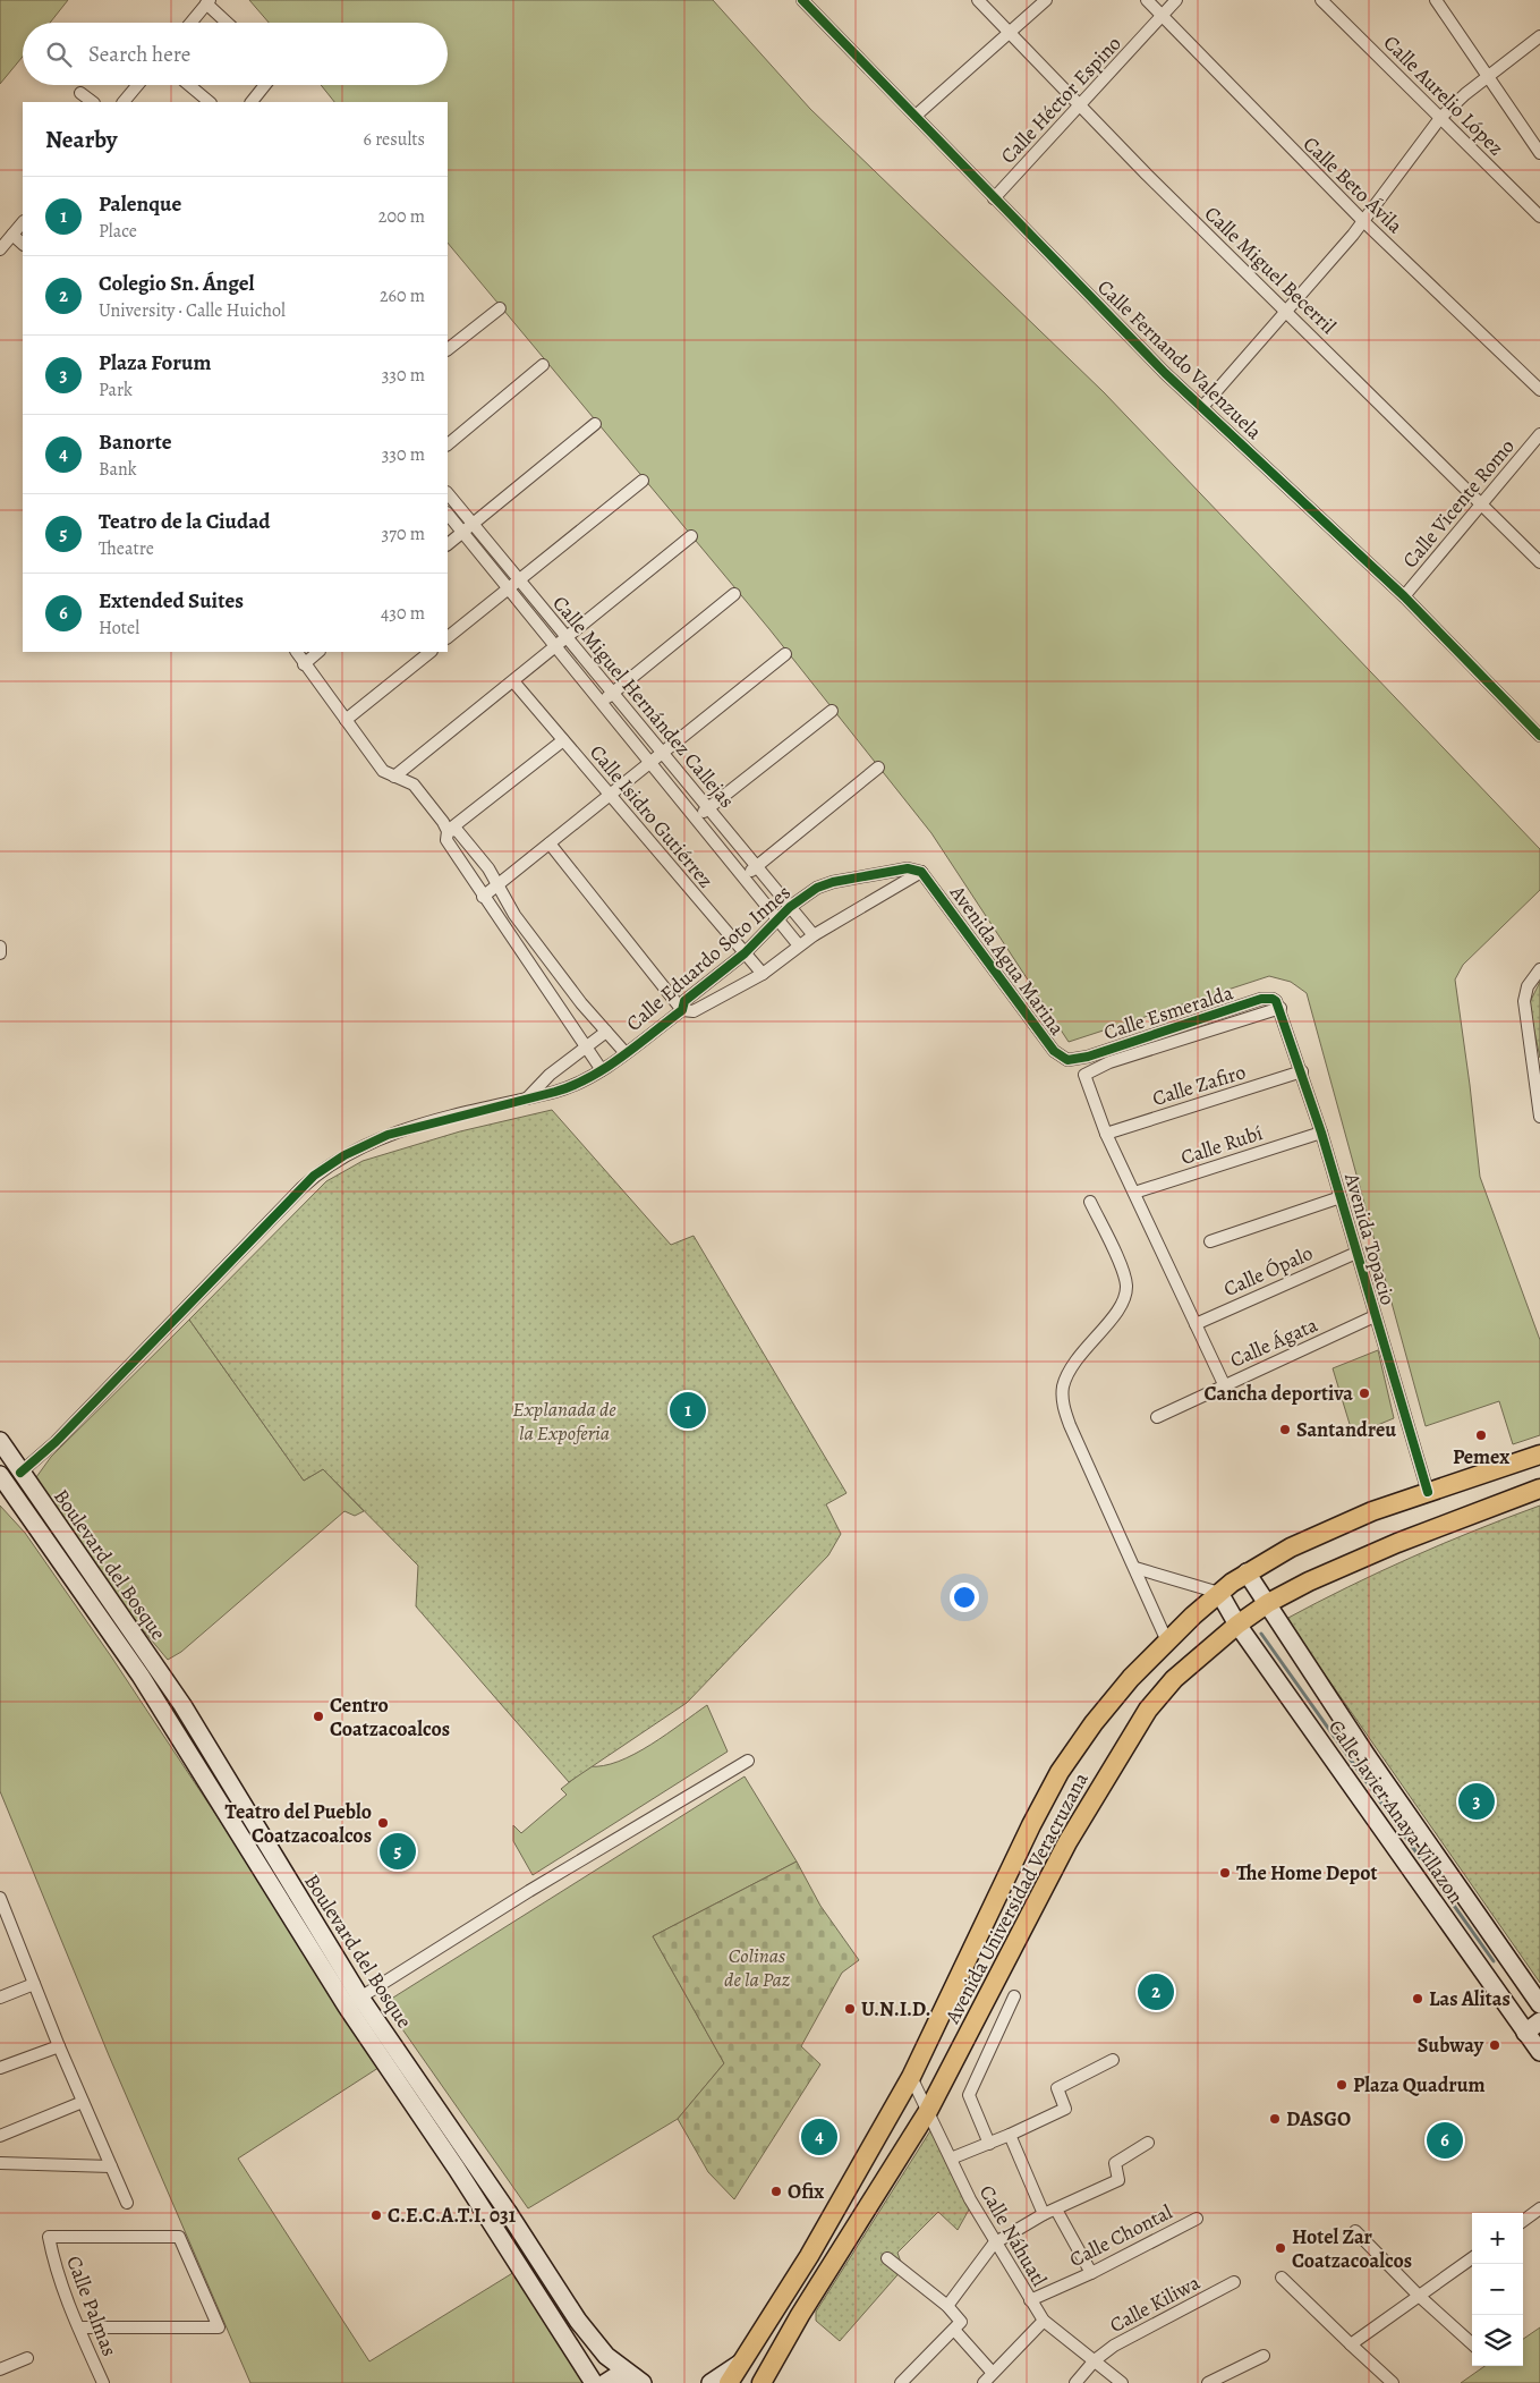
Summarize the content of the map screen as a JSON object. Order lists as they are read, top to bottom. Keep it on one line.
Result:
{"streets":{"main road":["Boulevard del Bosque","Calle Javier Anaya Villazon","Avenida Universidad Veracruzana"],"street":["Calle Aurelio López","Calle Héctor Espino","Calle Beto Ávila","Calle Miguel Becerril","Calle Fernando Valenzuela","Calle Vicente Romo","Calle Miguel Hernández Callejas","Calle Isidro Gutiérrez","Calle Eduardo Soto Innes","Avenida Agua Marina","Calle Esmeralda","Calle Zafiro","Calle Rubí","Avenida Topacio","Calle Ópalo","Calle Ágata","Calle Náhuatl","Calle Chontal","Calle Kiliwa","Calle Palmas"]},"crossings":[["Calle Héctor Espino","Calle Beto Ávila"],["Calle Héctor Espino","Calle Miguel Becerril"],["Calle Héctor Espino","Calle Fernando Valenzuela"],["Calle Miguel Becerril","Calle Vicente Romo"],["Calle Fernando Valenzuela","Calle Vicente Romo"],["Calle Miguel Hernández Callejas","Calle Eduardo Soto Innes"],["Calle Isidro Gutiérrez","Calle Eduardo Soto Innes"],["Calle Eduardo Soto Innes","Avenida Agua Marina"],["Calle Eduardo Soto Innes","Boulevard del Bosque"],["Avenida Agua Marina","Calle Esmeralda"],["Calle Esmeralda","Avenida Topacio"],["Calle Zafiro","Avenida Topacio"],["Calle Rubí","Avenida Topacio"],["Avenida Topacio","Calle Ópalo"],["Avenida Topacio","Calle Ágata"],["Avenida Topacio","Avenida Universidad Veracruzana"],["Calle Javier Anaya Villazon","Avenida Universidad Veracruzana"],["Avenida Universidad Veracruzana","Calle Náhuatl"],["Calle Náhuatl","Calle Chontal"],["Calle Náhuatl","Calle Kiliwa"]],"parks":["Explanada de la Expoferia","Colinas de la Paz"],"places":["Cancha deportiva","Santandreu","Pemex","Centro Coatzacoalcos","Teatro del Pueblo Coatzacoalcos","The Home Depot","Las Alitas","U.N.I.D.","Subway","Plaza Quadrum","DASGO","Ofix","C.E.C.A.T.I. 031","Hotel Zar Coatzacoalcos"],"page":{"search":"Search here","heading":["Nearby","6 results"],"list":[{"mark":"1","name":"Palenque","note":"Place","value":"200 m"},{"mark":"2","name":"Colegio Sn. Ángel","note":"University · Calle Huichol","value":"260 m"},{"mark":"3","name":"Plaza Forum","note":"Park","value":"330 m"},{"mark":"4","name":"Banorte","note":"Bank","value":"330 m"},{"mark":"5","name":"Teatro de la Ciudad","note":"Theatre","value":"370 m"},{"mark":"6","name":"Extended Suites","note":"Hotel","value":"430 m"}],"pins":["1","3","5","2","4","6"],"map_buttons":["+","−"]}}
